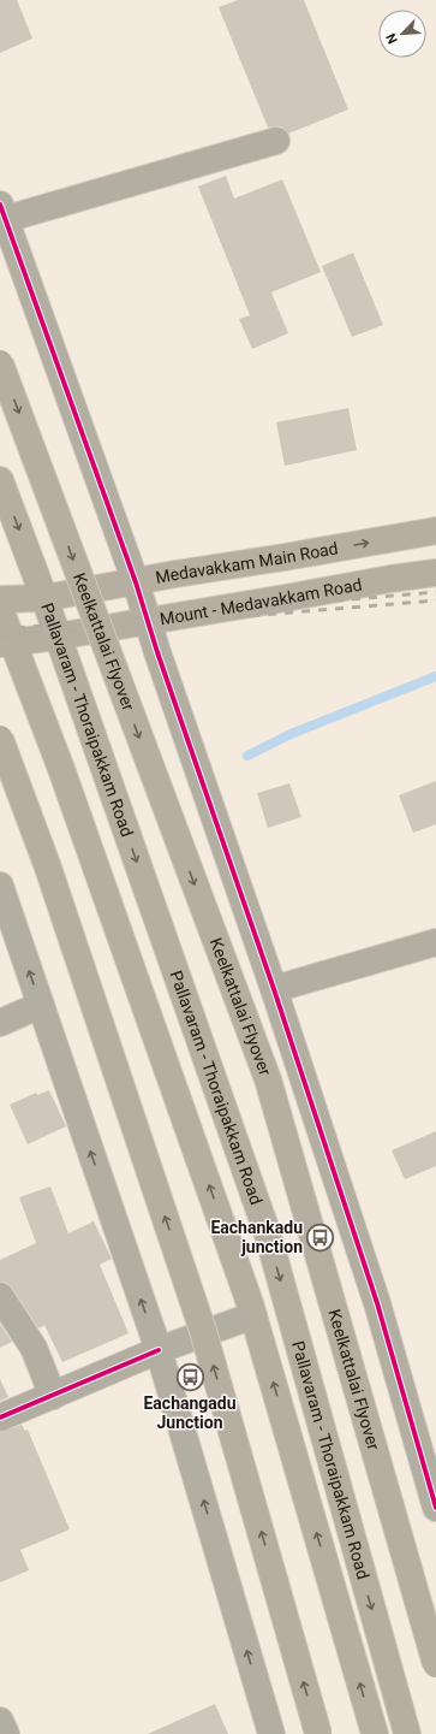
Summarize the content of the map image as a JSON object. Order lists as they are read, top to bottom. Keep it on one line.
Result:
{"streets":{"main road":["Medavakkam Main Road","Mount - Medavakkam Road","Keelkattalai Flyover","Pallavaram - Thoraipakkam Road"]},"crossings":[["Medavakkam Main Road","Pallavaram - Thoraipakkam Road"],["Mount - Medavakkam Road","Pallavaram - Thoraipakkam Road"]],"one_way":["Medavakkam Main Road"],"places":{"bus stop":["Eachankadu junction","Eachangadu Junction"]},"north":"bottom left"}
